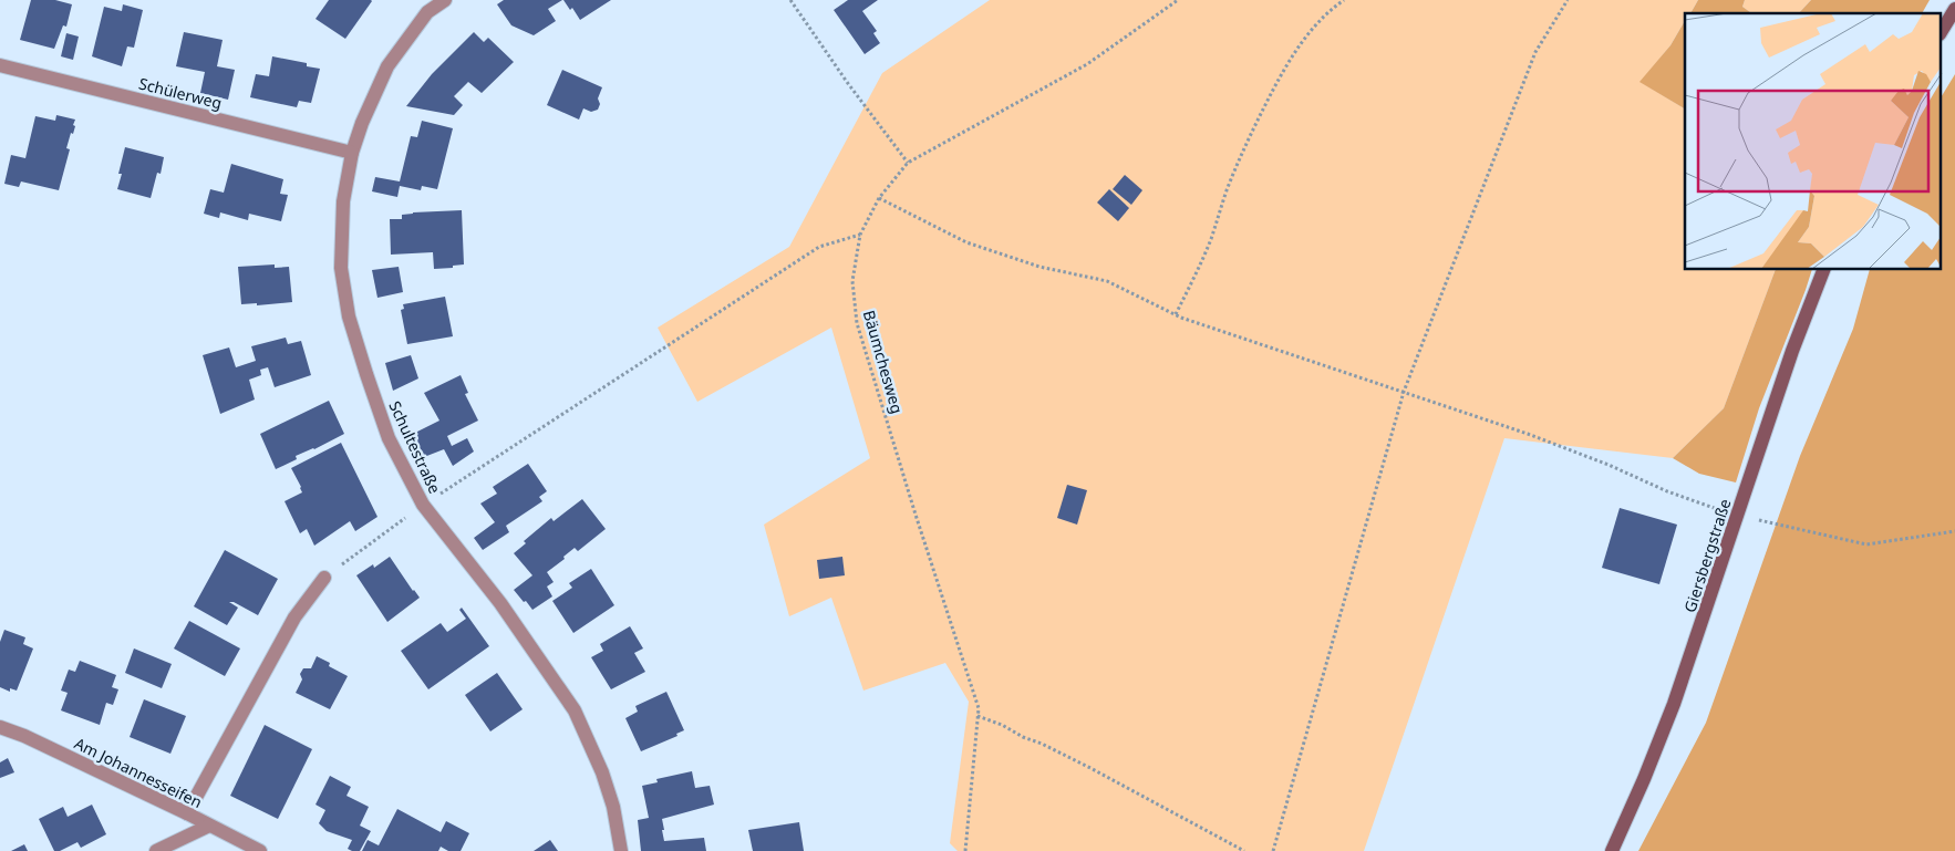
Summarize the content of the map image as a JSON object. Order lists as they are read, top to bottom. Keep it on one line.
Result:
{"streets":{"street":["Schülerweg","Schultestraße","Giersbergstraße","Am Johannesseifen"],"path":["Bäumchesweg"]},"crossings":[["Schülerweg","Schultestraße"]]}
